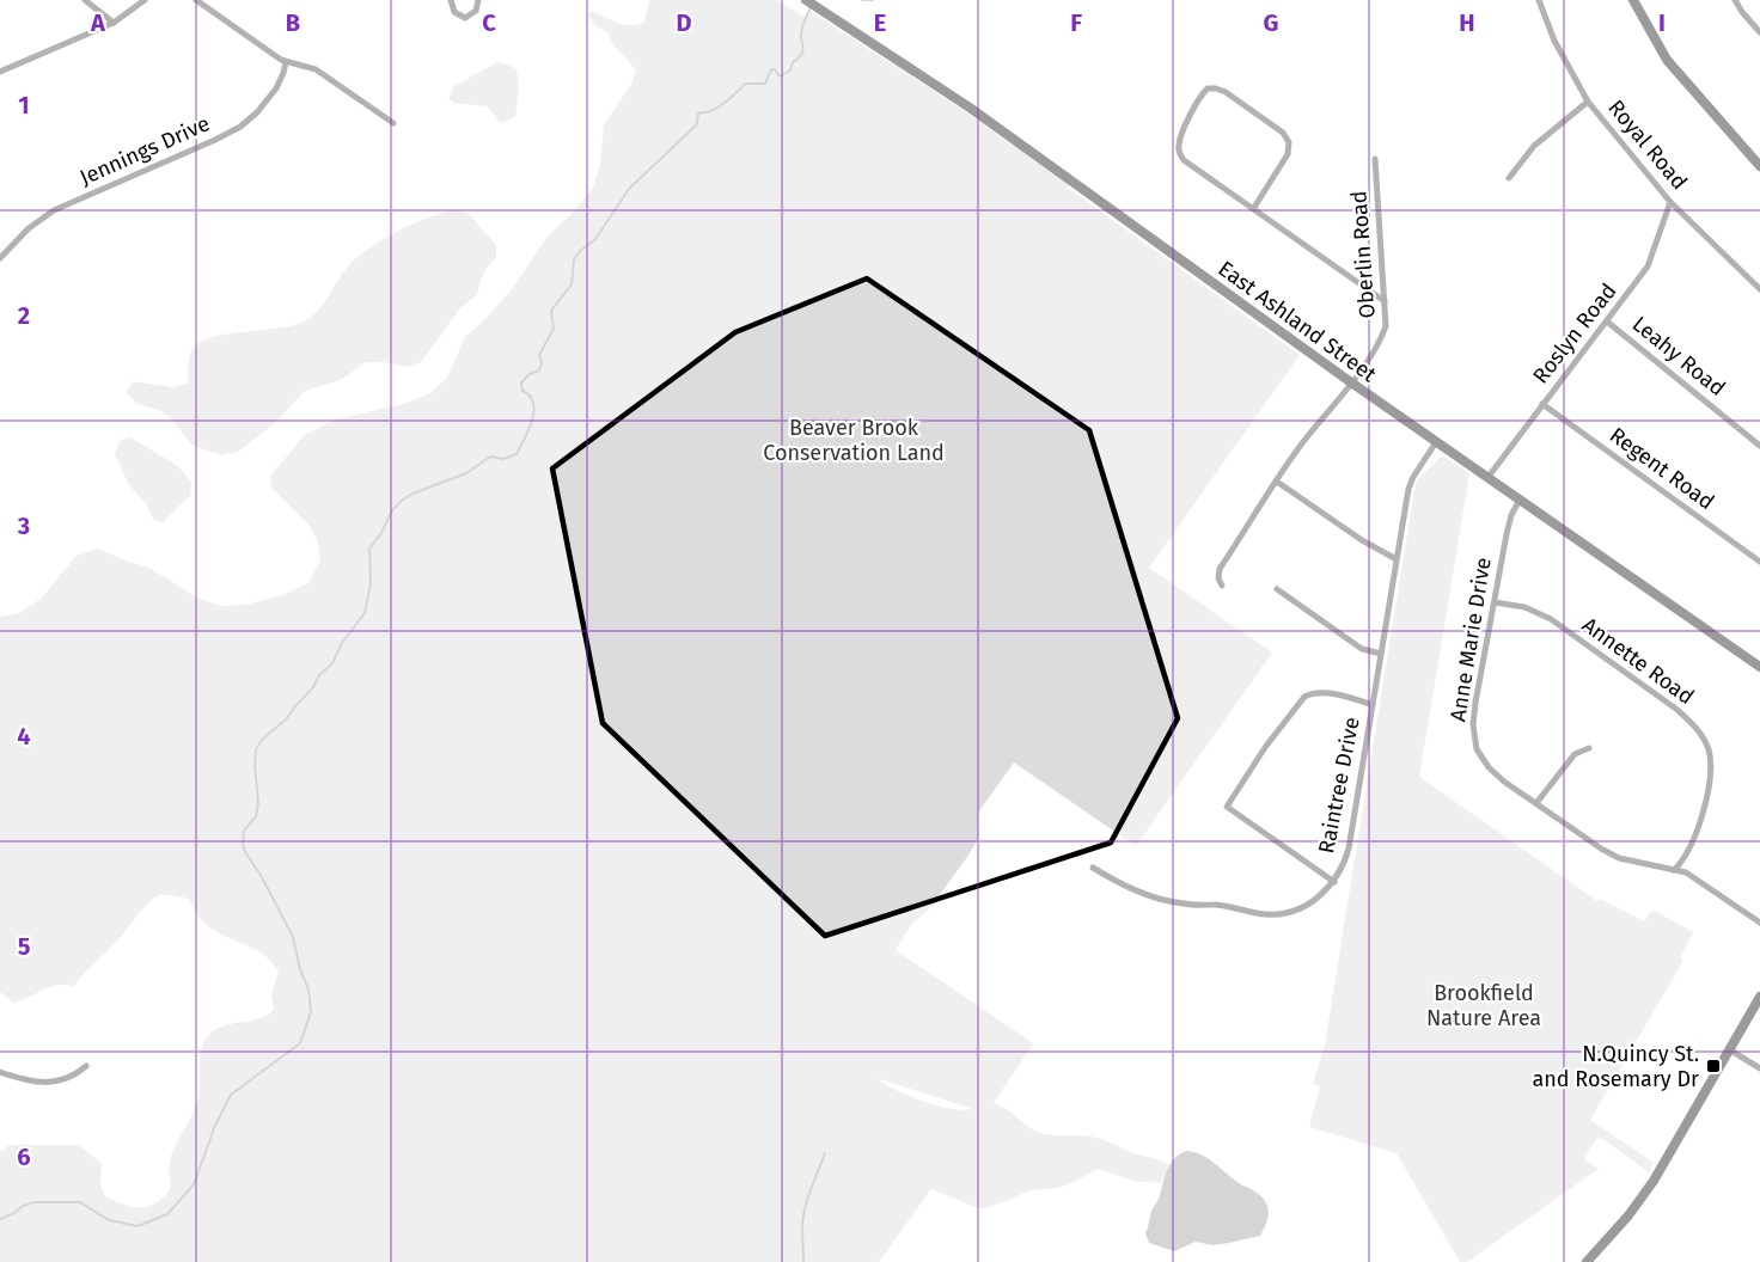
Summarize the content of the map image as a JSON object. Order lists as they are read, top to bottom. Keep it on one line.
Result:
{"streets":{"main road":["East Ashland Street"],"street":["Royal Road","Jennings Drive","Oberlin Road","Roslyn Road","Leahy Road","Regent Road","Anne Marie Drive","Annette Road","Raintree Drive"]},"crossings":[["Royal Road","Roslyn Road"],["Oberlin Road","East Ashland Street"],["East Ashland Street","Roslyn Road"],["East Ashland Street","Anne Marie Drive"],["East Ashland Street","Raintree Drive"],["Roslyn Road","Leahy Road"],["Roslyn Road","Regent Road"],["Anne Marie Drive","Annette Road"]],"parks":["Beaver Brook Conservation Land","Brookfield Nature Area"],"places":{"transit":["N.Quincy St. and Rosemary Dr"]},"grid":{"columns":["A","B","C","D","E","F","G","H","I"],"rows":["1","2","3","4","5","6"]}}
